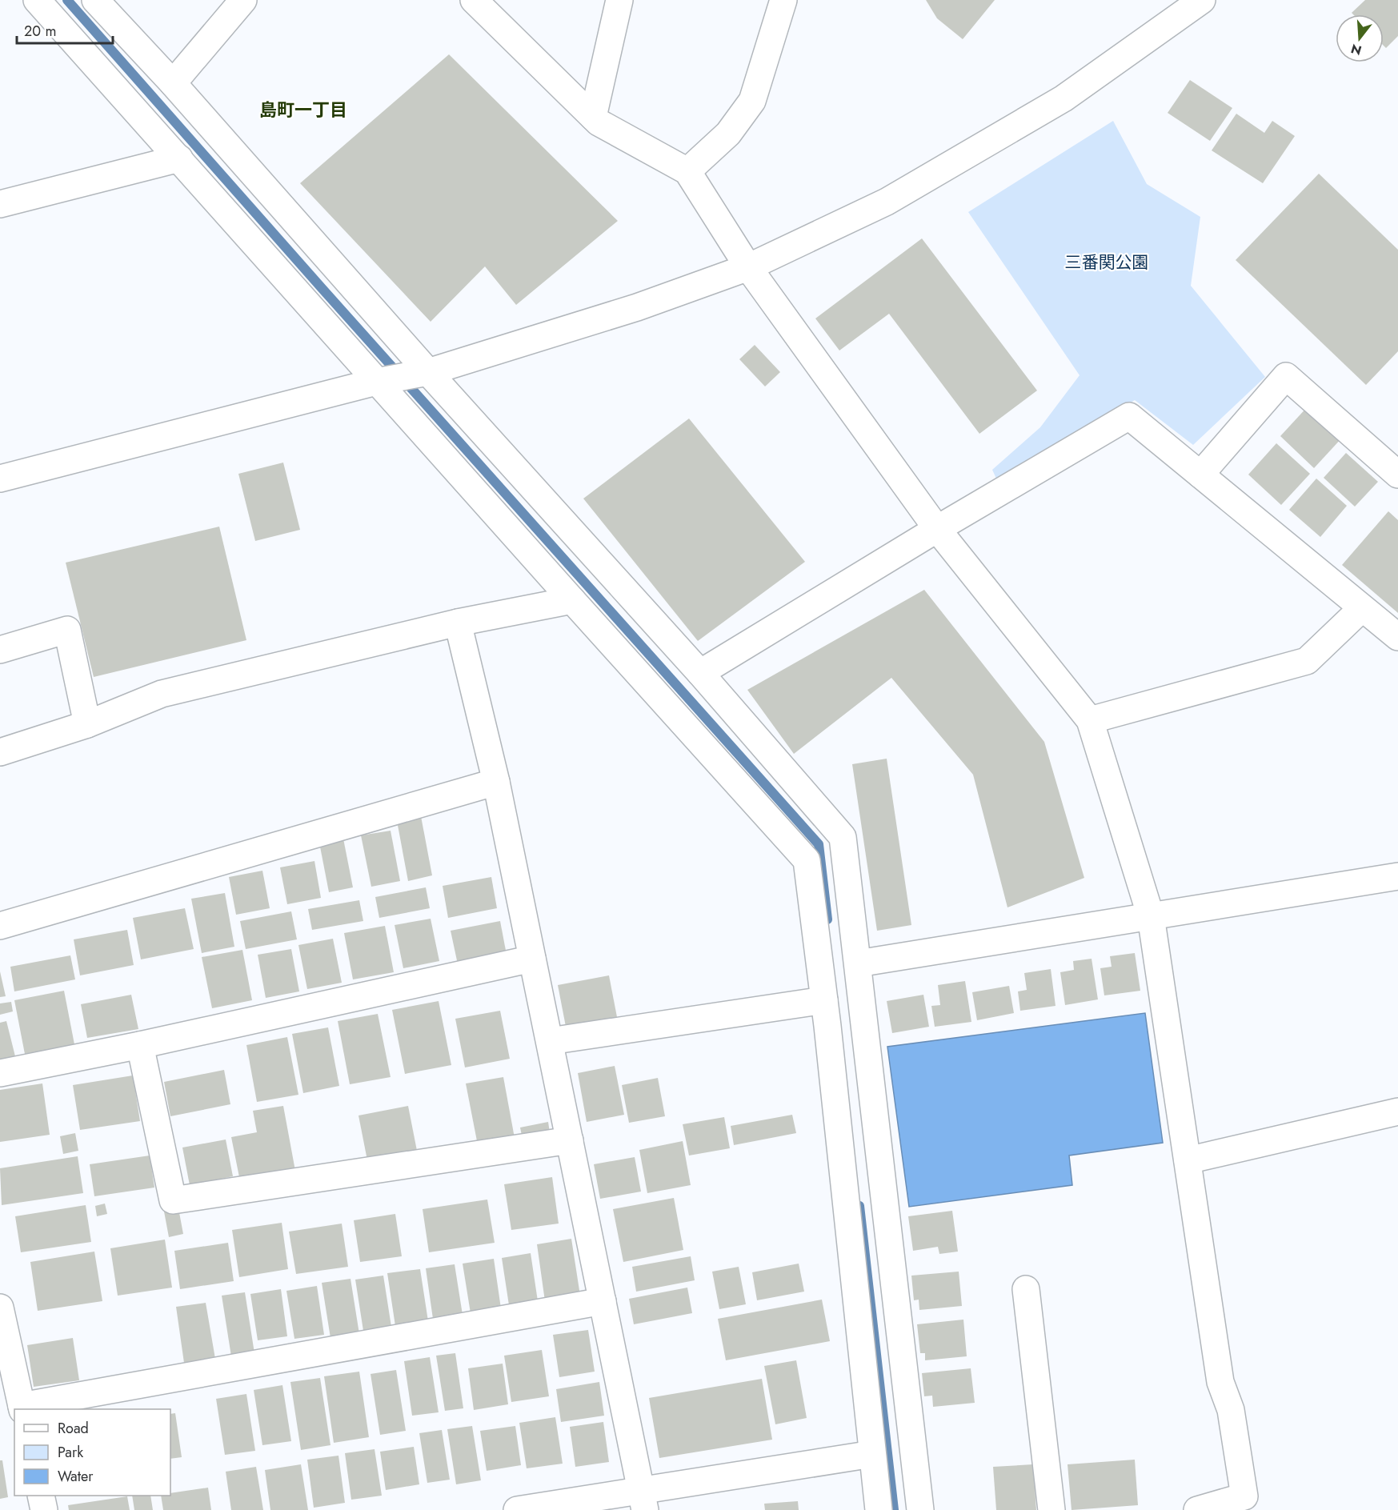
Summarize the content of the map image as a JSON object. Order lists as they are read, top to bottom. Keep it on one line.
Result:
{"districts":["島町一丁目"],"parks":["三番関公園"],"legend":["Road","Park","Water"],"scale_bar":"20 m","north":"bottom"}
